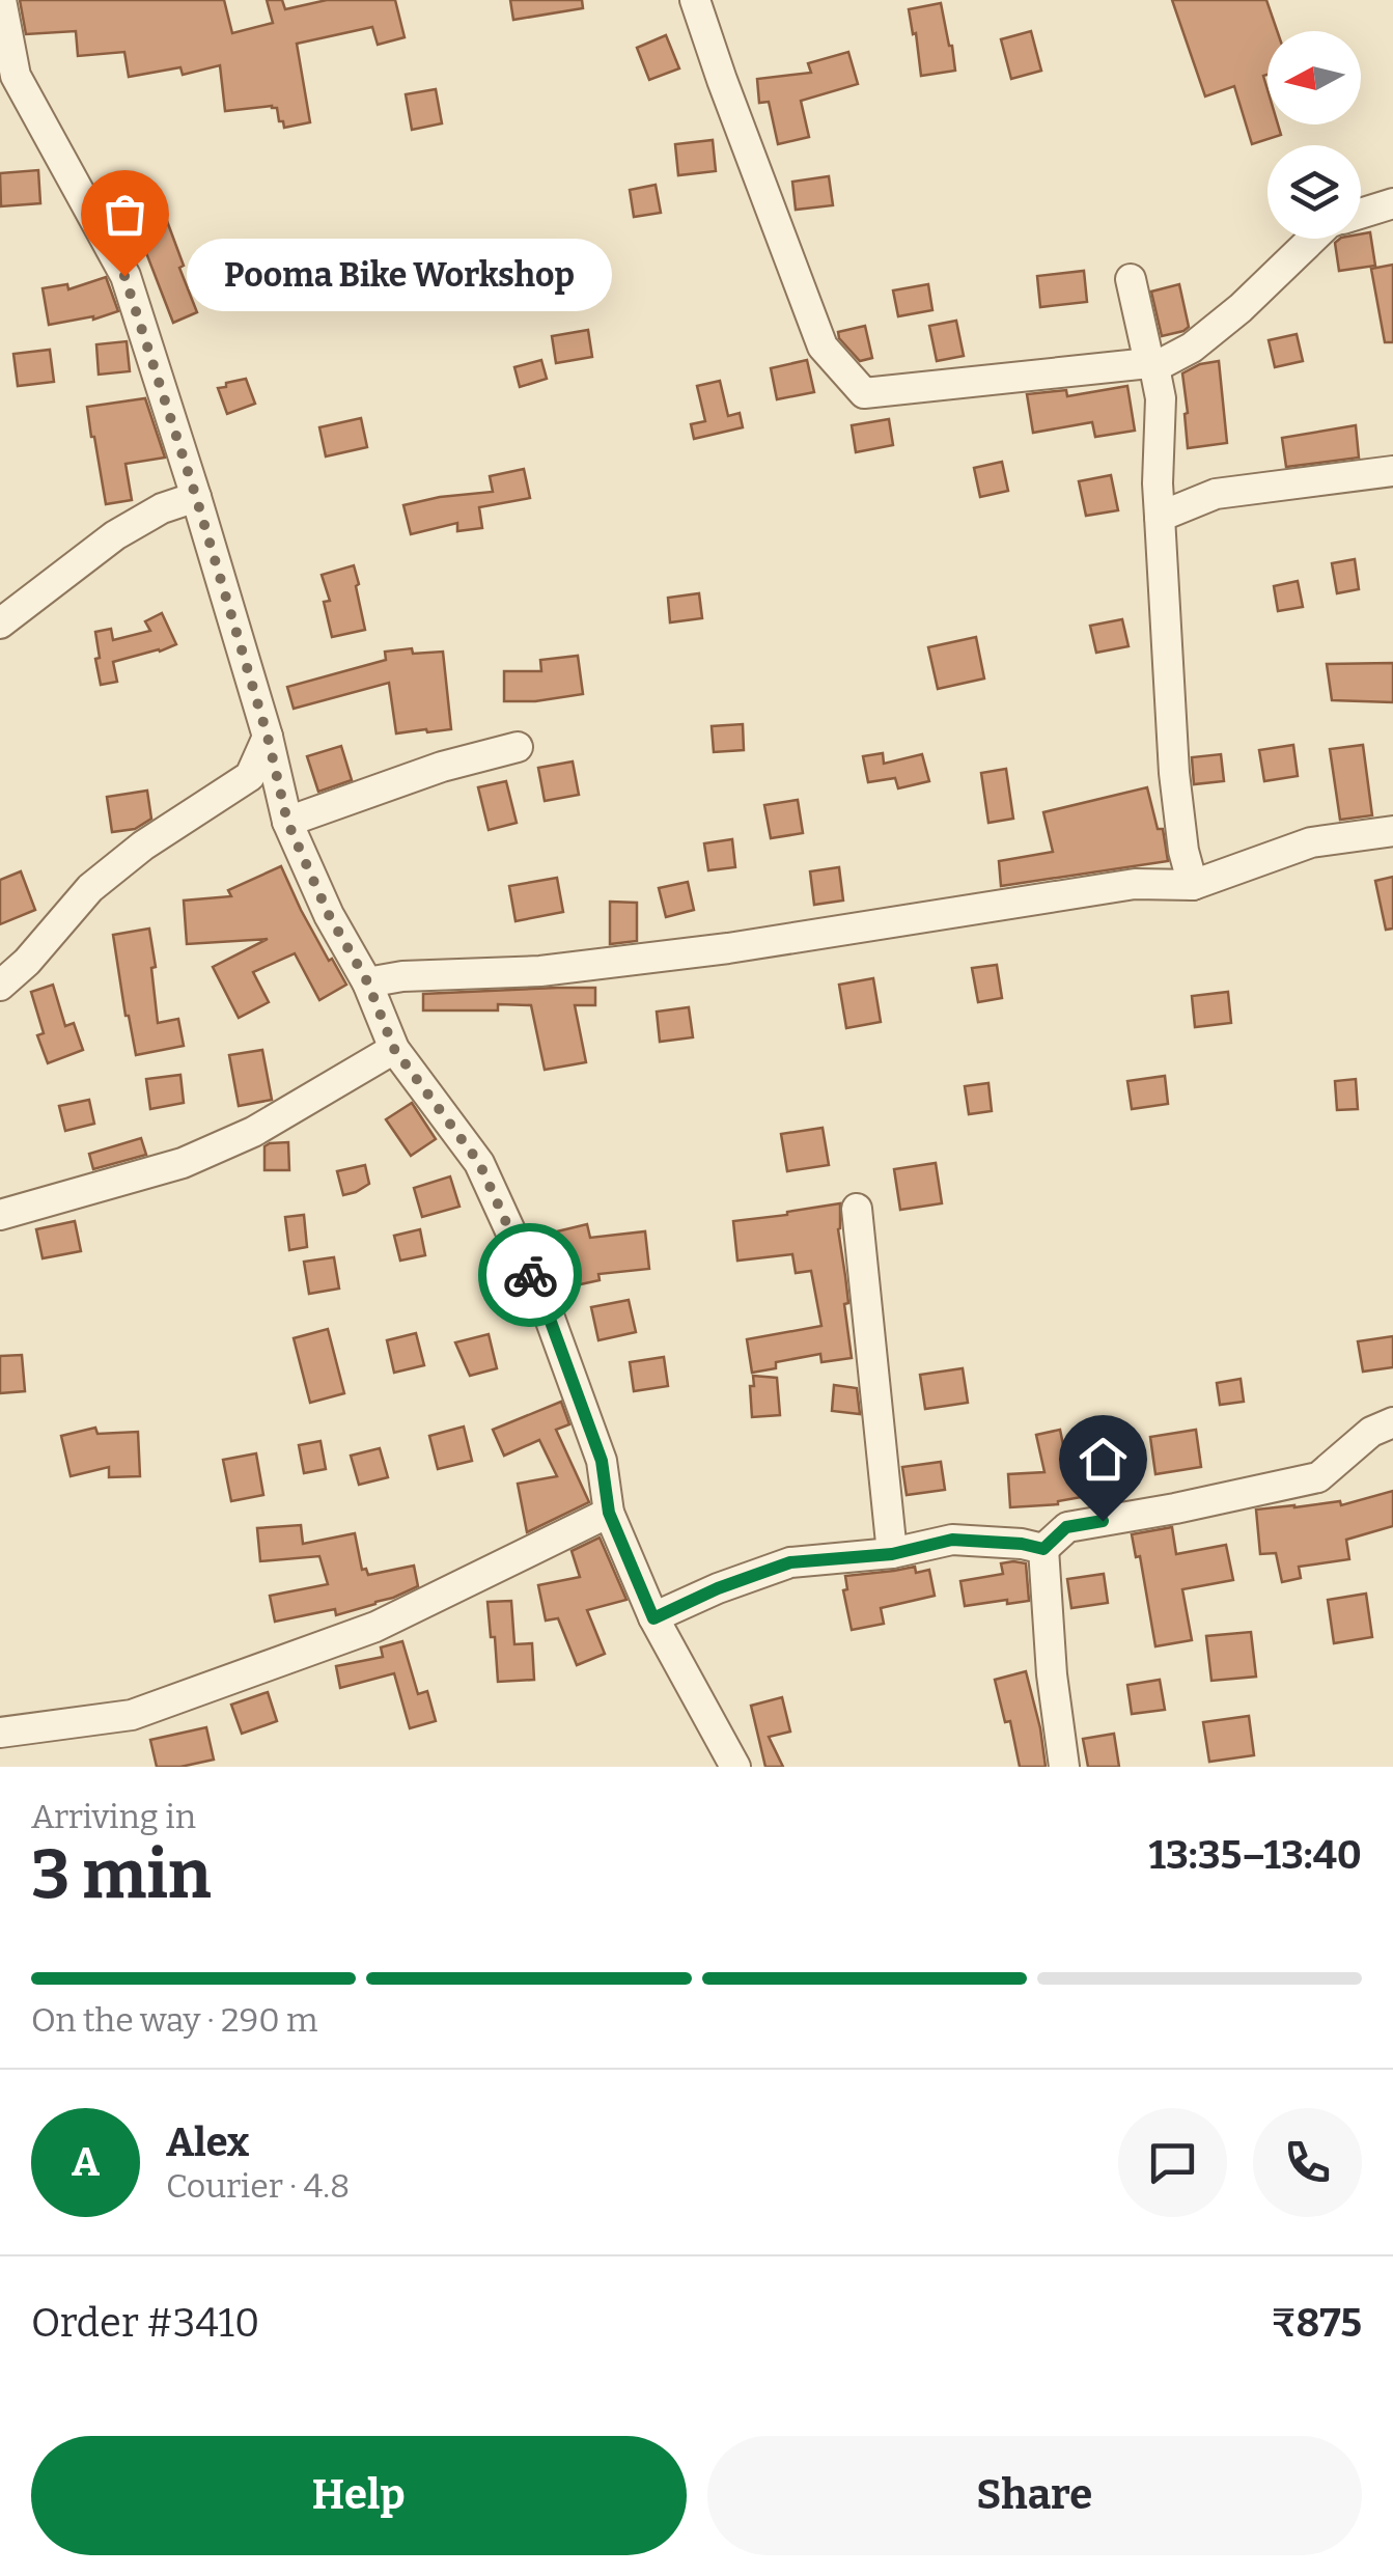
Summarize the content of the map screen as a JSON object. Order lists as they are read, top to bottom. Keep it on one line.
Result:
{"places":["Pooma Bike Workshop"],"north":"left","page":{"bubble":"Pooma Bike Workshop","heading":["3 min","Arriving in","13:35–13:40"],"panel":["Alex","Courier · 4.8","Order #3410","₹875"],"bar":"On the way · 290 m","round":"A","buttons":["Help","Share"]}}
